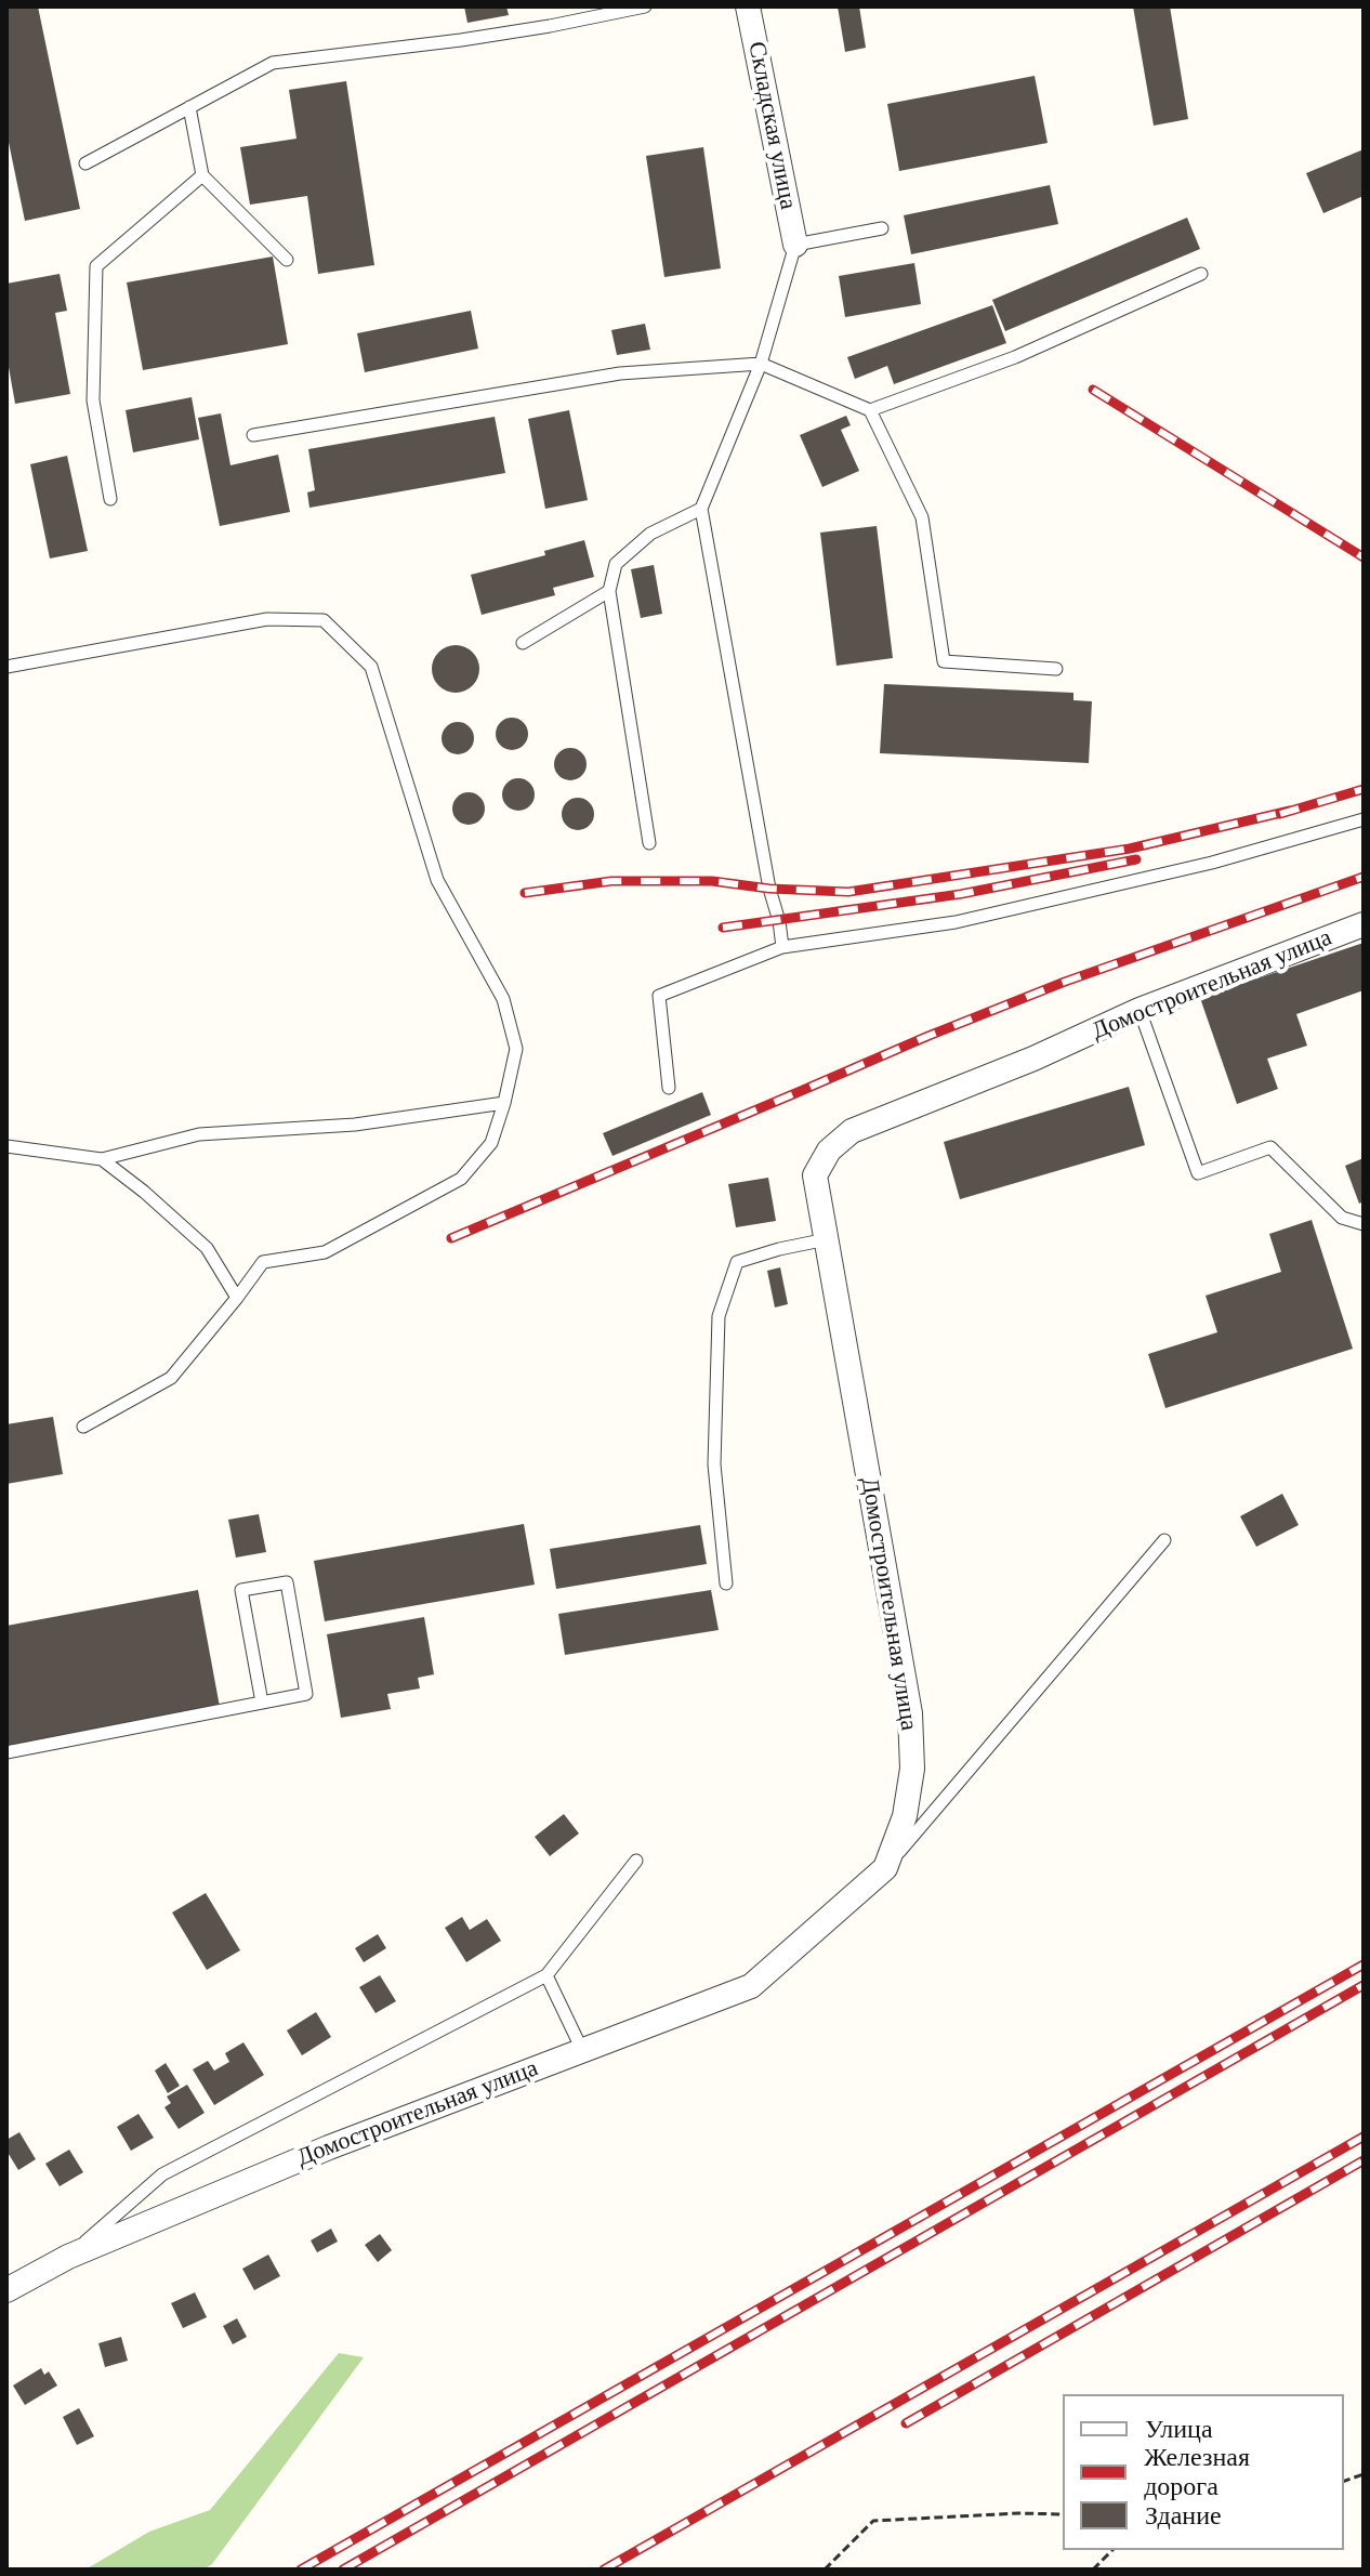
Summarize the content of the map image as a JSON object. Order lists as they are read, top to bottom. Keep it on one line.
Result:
{"streets":{"street":["Складская улица","Домостроительная улица"]},"legend":["Улица","Железная дорога","Здание"]}
